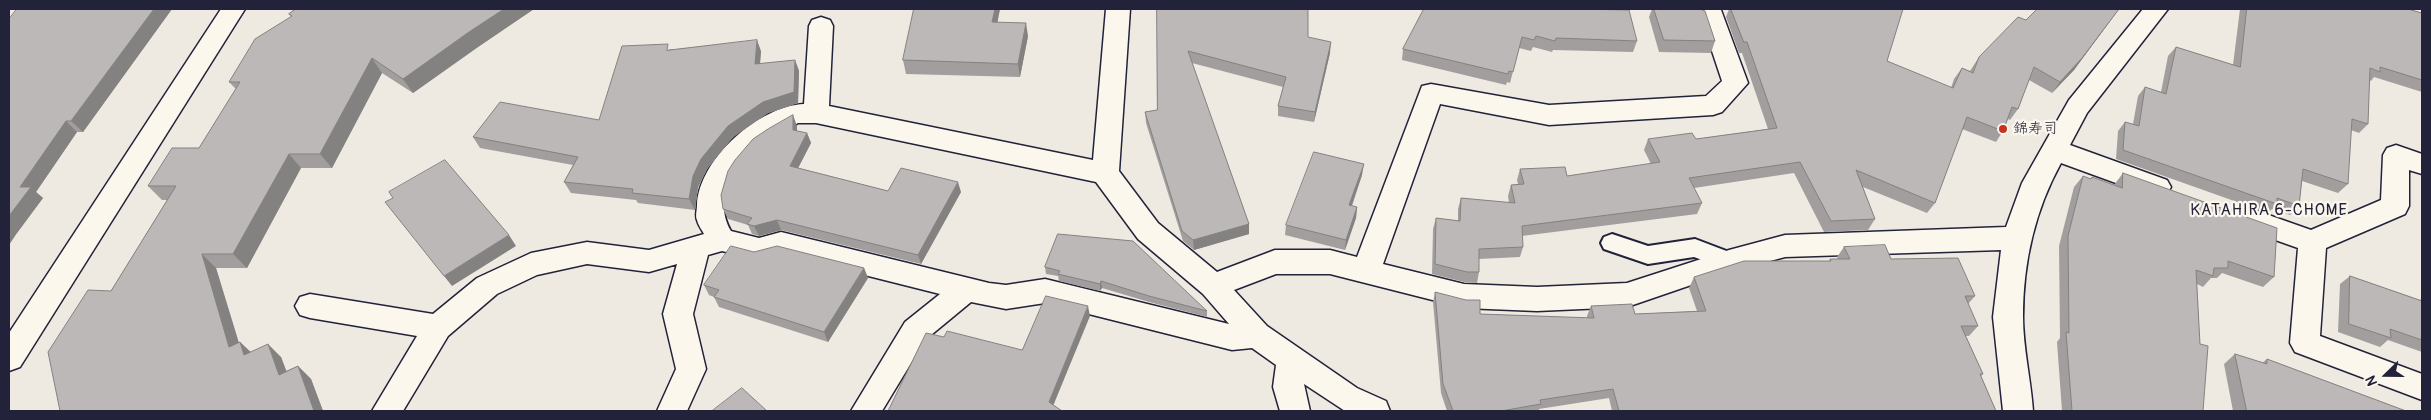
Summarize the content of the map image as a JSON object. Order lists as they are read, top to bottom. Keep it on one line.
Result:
{"districts":["KATAHIRA 6-CHOME"],"places":["錦寿司"],"north":"left"}
